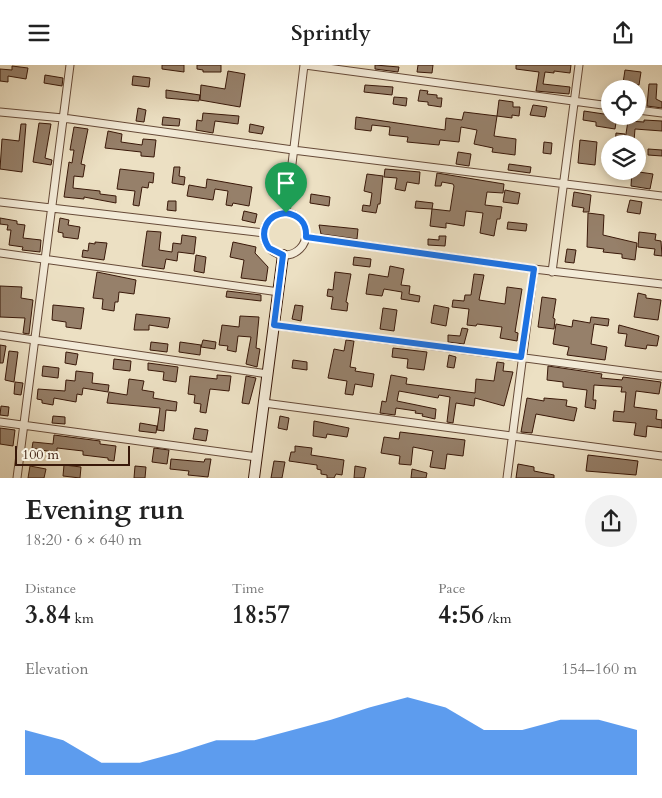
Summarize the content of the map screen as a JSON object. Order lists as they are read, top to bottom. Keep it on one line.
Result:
{"scale_bar":"100 m","page":{"header":"Sprintly","scale":"100 m","heading":["Evening run","18:20 · 6 × 640 m"],"stats":[["Distance","3.84 km"],["Time","18:57"],["Pace","4:56 /km"]],"chart":["Elevation","154–160 m"]}}
